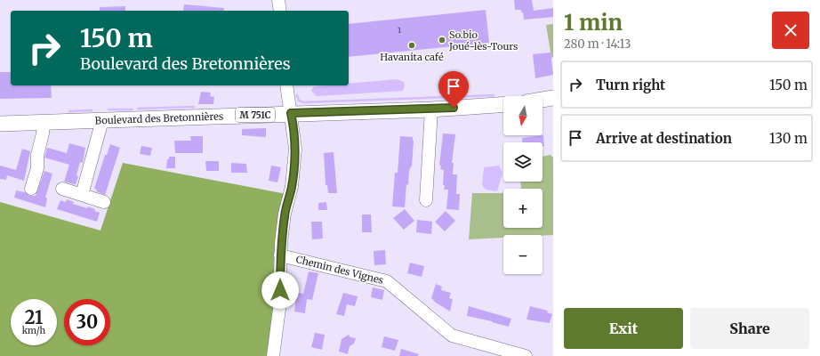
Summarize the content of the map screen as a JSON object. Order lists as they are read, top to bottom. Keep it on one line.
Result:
{"streets":{"main road":["M 751C","Boulevard des Bretonnières"],"street":["Chemin des Vignes"]},"places":["So.bio Joué-lès-Tours","Havanita café"],"house_numbers":["1"],"north":"bottom","page":{"heading":["1 min","280 m · 14:13"],"turn":["150 m","Boulevard des Bretonnières"],"list":[{"name":"Turn right","value":"150 m"},{"name":"Arrive at destination","value":"130 m"}],"map_buttons":["+","−"],"speed":"21 km/h","limit":"30","buttons":["Exit","Share"]}}
